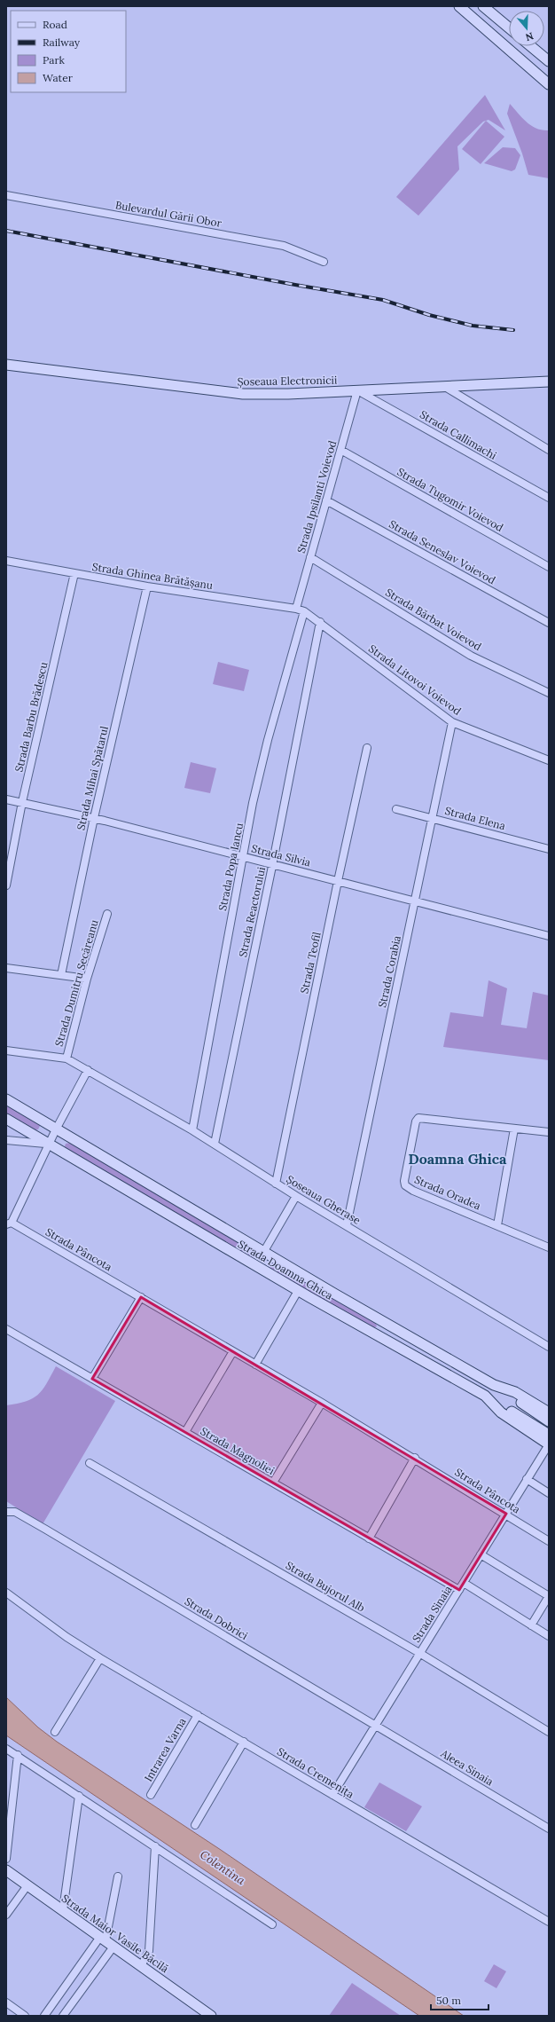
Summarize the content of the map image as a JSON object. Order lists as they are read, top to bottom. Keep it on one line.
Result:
{"streets":{"main road":["Șoseaua Electronicii","Strada Doamna Ghica","Strada Maior Vasile Băcilă"],"street":["Bulevardul Gării Obor","Strada Callimachi","Strada Ipsilanti Voievod","Strada Tugomir Voievod","Strada Seneslav Voievod","Strada Ghinea Brătășanu","Strada Bărbat Voievod","Strada Litovoi Voievod","Strada Barbu Brădescu","Strada Mihai Spătarul","Strada Elena","Strada Silvia","Strada Popa Iancu","Strada Reactorului","Strada Teofil","Strada Corabia","Strada Dumitru Secăreanu","Strada Oradea","Șoseaua Gherase","Strada Pâncota","Strada Magnoliei","Strada Bujorul Alb","Strada Sinaia","Strada Dobrici","Intrarea Varna","Aleea Sinaia","Strada Cremenița"]},"crossings":[["Șoseaua Electronicii","Strada Callimachi"],["Șoseaua Electronicii","Strada Ipsilanti Voievod"],["Strada Callimachi","Strada Ipsilanti Voievod"],["Strada Ipsilanti Voievod","Strada Tugomir Voievod"],["Strada Ipsilanti Voievod","Strada Seneslav Voievod"],["Strada Ipsilanti Voievod","Strada Ghinea Brătășanu"],["Strada Ipsilanti Voievod","Strada Bărbat Voievod"],["Strada Ipsilanti Voievod","Strada Litovoi Voievod"],["Strada Ghinea Brătășanu","Strada Litovoi Voievod"],["Strada Ghinea Brătășanu","Strada Barbu Brădescu"],["Strada Ghinea Brătășanu","Strada Mihai Spătarul"],["Strada Litovoi Voievod","Strada Popa Iancu"],["Strada Litovoi Voievod","Strada Reactorului"],["Strada Litovoi Voievod","Strada Corabia"],["Strada Barbu Brădescu","Strada Silvia"],["Strada Mihai Spătarul","Strada Silvia"],["Strada Elena","Strada Corabia"],["Strada Silvia","Strada Popa Iancu"],["Strada Silvia","Strada Reactorului"],["Strada Silvia","Strada Teofil"],["Strada Silvia","Strada Corabia"],["Strada Popa Iancu","Șoseaua Gherase"],["Strada Reactorului","Șoseaua Gherase"],["Strada Teofil","Șoseaua Gherase"],["Strada Corabia","Șoseaua Gherase"],["Strada Dumitru Secăreanu","Șoseaua Gherase"],["Strada Pâncota","Strada Sinaia"],["Strada Doamna Ghica","Strada Sinaia"],["Strada Magnoliei","Strada Sinaia"],["Strada Bujorul Alb","Strada Sinaia"],["Strada Sinaia","Strada Dobrici"],["Strada Sinaia","Aleea Sinaia"],["Strada Sinaia","Strada Cremenița"],["Strada Dobrici","Aleea Sinaia"],["Intrarea Varna","Strada Cremenița"]],"districts":["Doamna Ghica"],"water":["Colentina"],"legend":["Road","Railway","Park","Water"],"scale_bar":"50 m","north":"bottom"}
